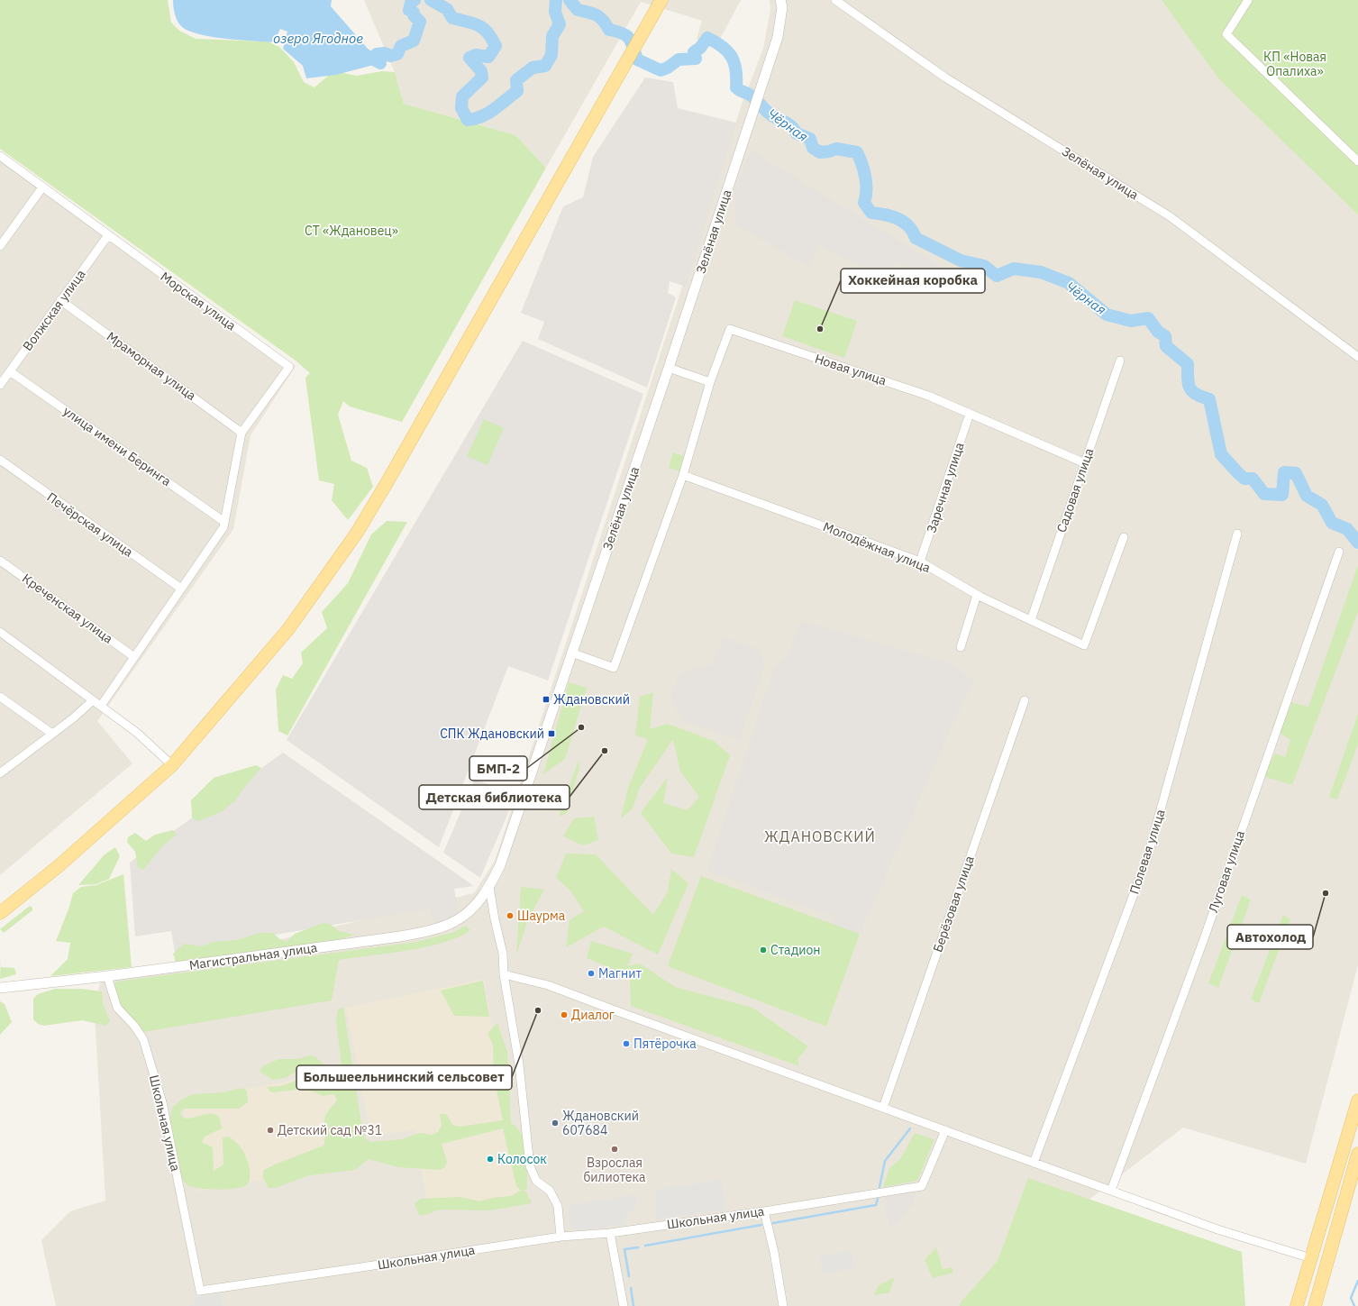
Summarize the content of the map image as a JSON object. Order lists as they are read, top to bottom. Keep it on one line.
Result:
{"streets":{"street":["Зелёная улица","Морская улица","Волжская улица","Мраморная улица","Новая улица","улица имени Беринга","Заречная улица","Садовая улица","Печёрская улица","Молодёжная улица","Креченская улица","Полевая улица","Луговая улица","Берёзовая улица","Магистральная улица","Школьная улица"]},"crossings":[["Зелёная улица","Магистральная улица"],["Морская улица","Волжская улица"],["Морская улица","Мраморная улица"],["Волжская улица","Мраморная улица"],["Волжская улица","улица имени Беринга"],["Новая улица","Заречная улица"],["Новая улица","Садовая улица"],["Заречная улица","Молодёжная улица"],["Садовая улица","Молодёжная улица"],["Магистральная улица","Школьная улица"]],"districts":["ЖДАНОВСКИЙ"],"water":["озеро Ягодное","Чёрная"],"parks":["КП «Новая Опалиха»","СТ «Ждановец»"],"places":{"other":["Хоккейная коробка","БМП-2","Детская библиотека","Автохолод","Шаурма","Стадион","Магнит","Большеельнинский сельсовет","Диалог","Пятёрочка","Ждановский 607684","Детский сад №31","Взрослая билиотека","Колосок"],"transit":["Ждановский","СПК Ждановский"]}}
